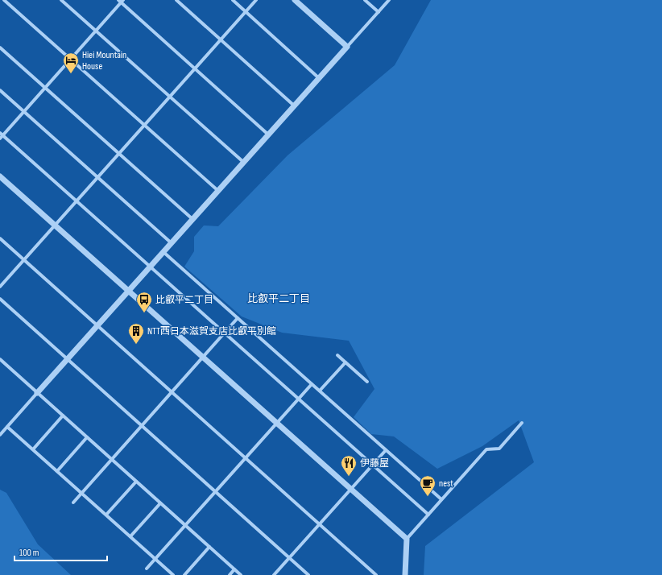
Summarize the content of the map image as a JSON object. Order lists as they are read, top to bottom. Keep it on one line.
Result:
{"districts":["比叡平二丁目"],"places":{"hotel":["Hiei Mountain House"],"bus stop":["比叡平二丁目"],"building":["NTT西日本滋賀支店比叡平別館"],"restaurant":["伊藤屋"],"cafe":["nest"]},"scale_bar":"100 m"}
